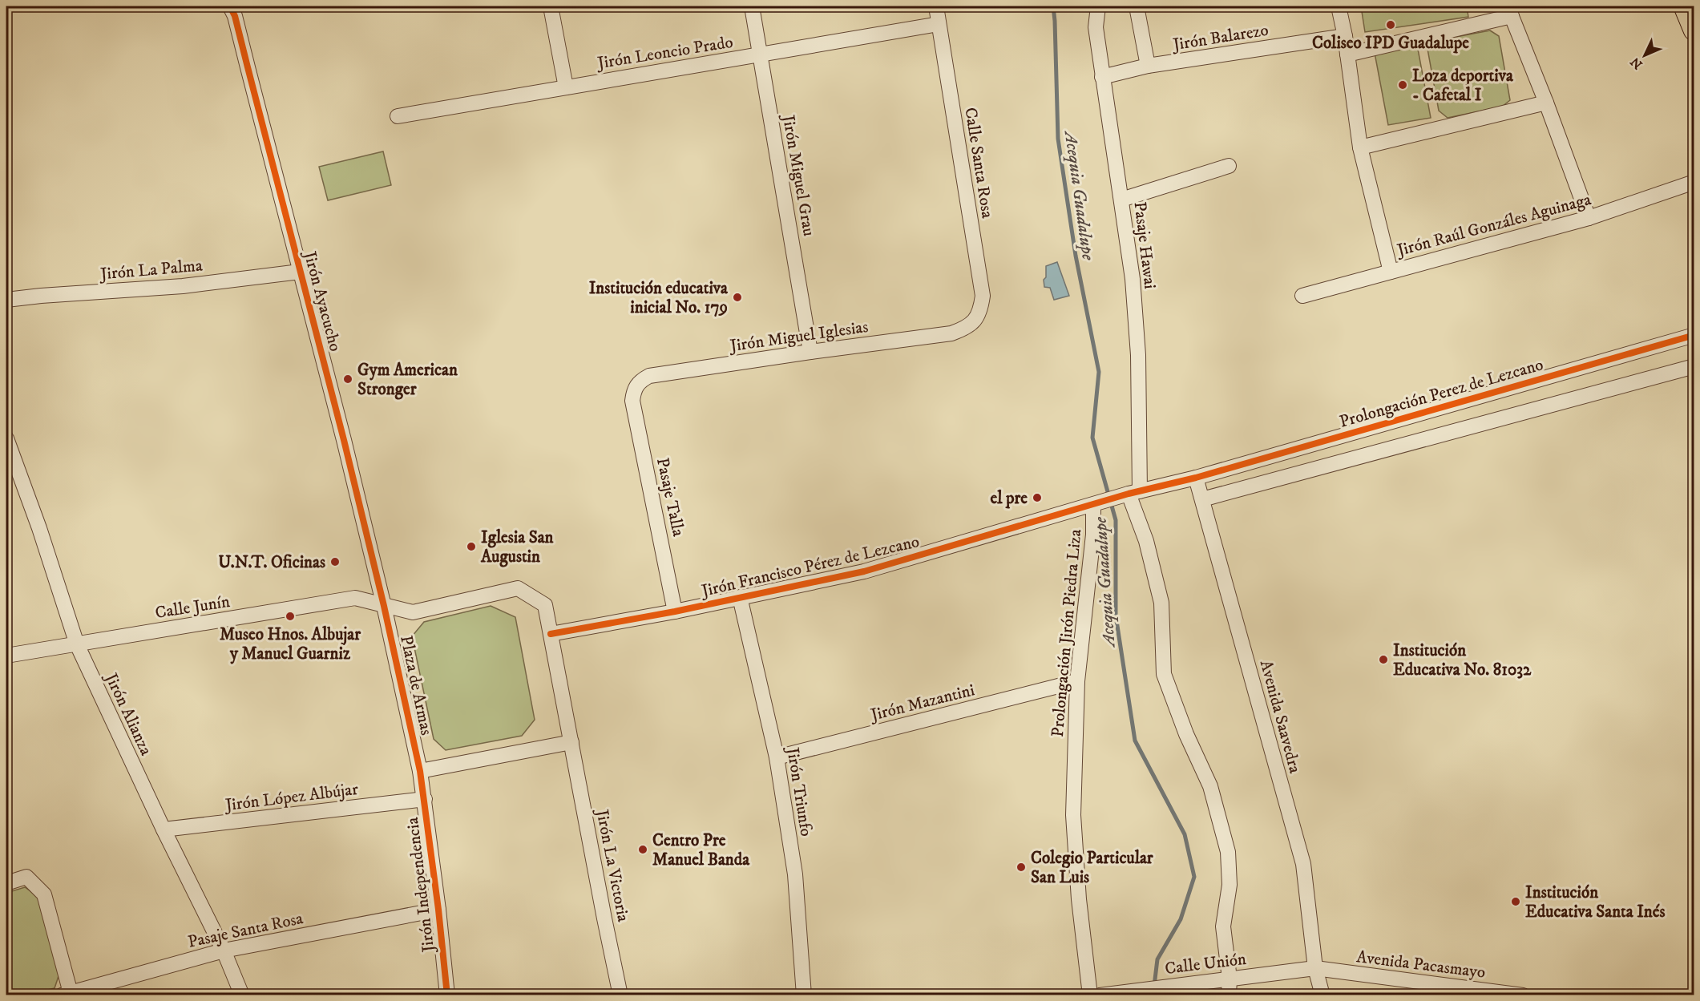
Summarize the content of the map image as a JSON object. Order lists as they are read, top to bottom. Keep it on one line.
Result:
{"streets":{"street":["Jirón Balarezo","Jirón Leoncio Prado","Calle Santa Rosa","Jirón Miguel Grau","Jirón Raúl Gonzáles Aguinaga","Pasaje Hawai","Jirón La Palma","Jirón Ayacucho","Jirón Miguel Iglesias","Prolongación Perez de Lezcano","Pasaje Talla","Jirón Francisco Pérez de Lezcano","Calle Junín","Prolongación Jirón Piedra Liza","Plaza de Armas","Jirón Mazantini","Jirón Alianza","Avenida Saavedra","Jirón Triunfo","Jirón López Albújar","Jirón La Victoria","Jirón Independencia","Pasaje Santa Rosa","Calle Unión","Avenida Pacasmayo"]},"crossings":[["Jirón Balarezo","Pasaje Hawai"],["Jirón Leoncio Prado","Calle Santa Rosa"],["Jirón Leoncio Prado","Jirón Miguel Grau"],["Calle Santa Rosa","Jirón Miguel Iglesias"],["Jirón Miguel Grau","Jirón Miguel Iglesias"],["Pasaje Hawai","Prolongación Perez de Lezcano"],["Pasaje Hawai","Jirón Francisco Pérez de Lezcano"],["Pasaje Hawai","Calle Unión"],["Jirón La Palma","Jirón Ayacucho"],["Jirón Ayacucho","Calle Junín"],["Jirón Ayacucho","Plaza de Armas"],["Jirón Miguel Iglesias","Pasaje Talla"],["Prolongación Perez de Lezcano","Jirón Francisco Pérez de Lezcano"],["Prolongación Perez de Lezcano","Avenida Saavedra"],["Pasaje Talla","Jirón Francisco Pérez de Lezcano"],["Jirón Francisco Pérez de Lezcano","Prolongación Jirón Piedra Liza"],["Jirón Francisco Pérez de Lezcano","Plaza de Armas"],["Jirón Francisco Pérez de Lezcano","Jirón Triunfo"],["Calle Junín","Plaza de Armas"],["Calle Junín","Jirón Alianza"],["Prolongación Jirón Piedra Liza","Jirón Mazantini"],["Plaza de Armas","Jirón La Victoria"],["Plaza de Armas","Jirón Independencia"],["Jirón Mazantini","Jirón Triunfo"],["Jirón Alianza","Jirón López Albújar"],["Jirón Alianza","Pasaje Santa Rosa"],["Avenida Saavedra","Calle Unión"],["Avenida Saavedra","Avenida Pacasmayo"],["Jirón López Albújar","Jirón Independencia"],["Jirón Independencia","Pasaje Santa Rosa"],["Calle Unión","Avenida Pacasmayo"]],"water":["Acequia Guadalupe"],"places":["Coliseo IPD Guadalupe","Loza deportiva - Cafetal I","Institución educativa inicial No. 179","Gym American Stronger","el pre","Iglesia San Augustin","U.N.T. Oficinas","Museo Hnos. Albujar y Manuel Guarniz","Institución Educativa No. 81032","Centro Pre Manuel Banda","Colegio Particular San Luis","Institución Educativa Santa Inés"],"north":"bottom left"}
